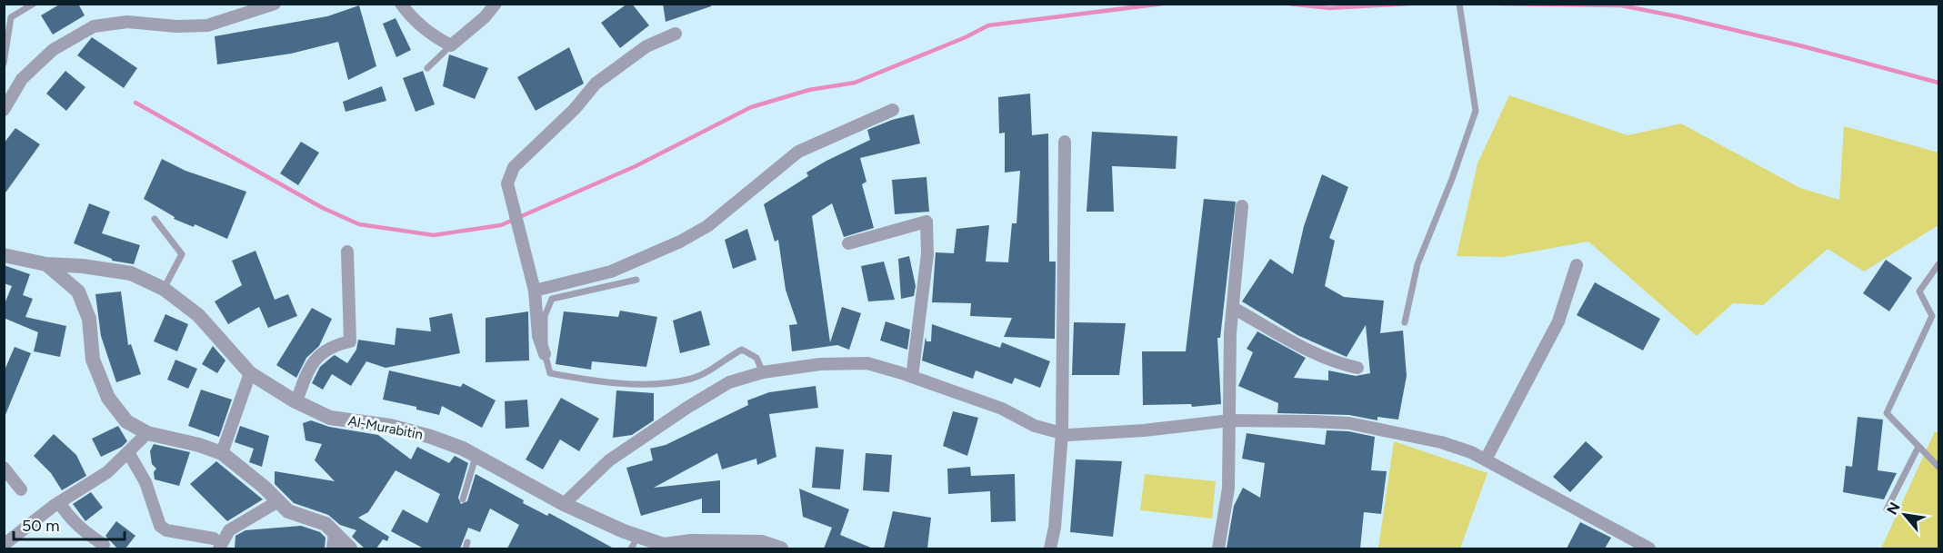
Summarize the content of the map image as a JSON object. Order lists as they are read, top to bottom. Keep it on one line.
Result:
{"streets":{"street":["Al-Murabitin"]},"scale_bar":"50 m","north":"top left"}
